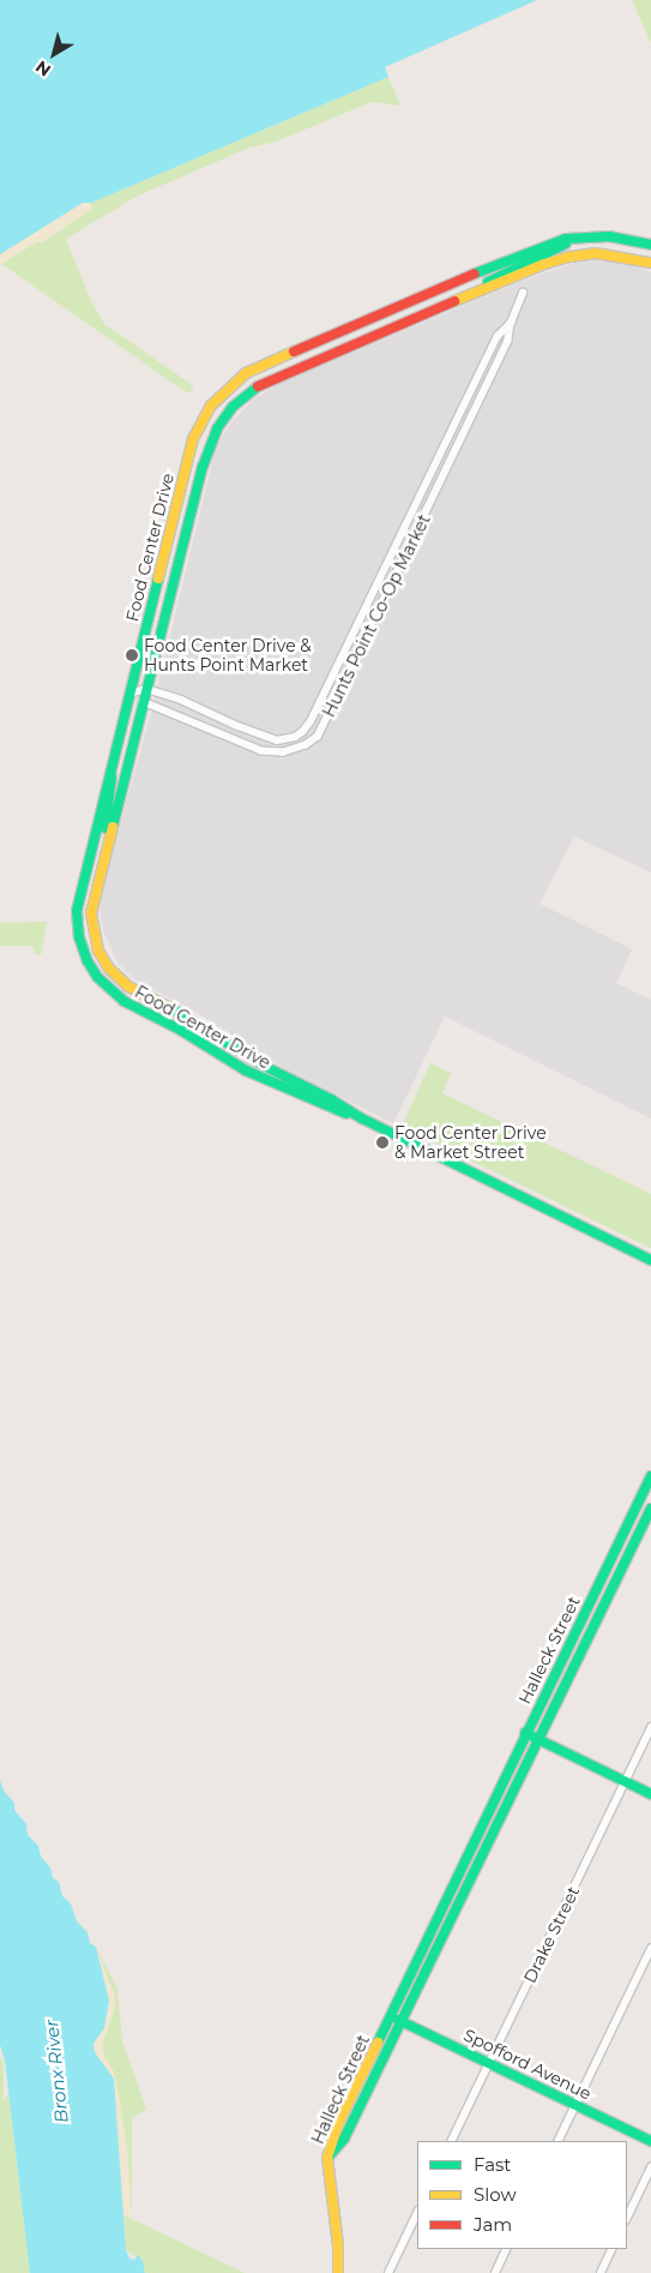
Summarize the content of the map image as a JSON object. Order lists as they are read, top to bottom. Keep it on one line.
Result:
{"streets":{"main road":["Food Center Drive","Halleck Street","Spofford Avenue"],"street":["Hunts Point Co-Op Market","Drake Street"]},"crossings":[["Food Center Drive","Hunts Point Co-Op Market"],["Halleck Street","Spofford Avenue"],["Drake Street","Spofford Avenue"]],"water":["Bronx River"],"places":["Food Center Drive & Hunts Point Market","Food Center Drive & Market Street"],"legend":["Fast","Slow","Jam"],"north":"bottom left"}
